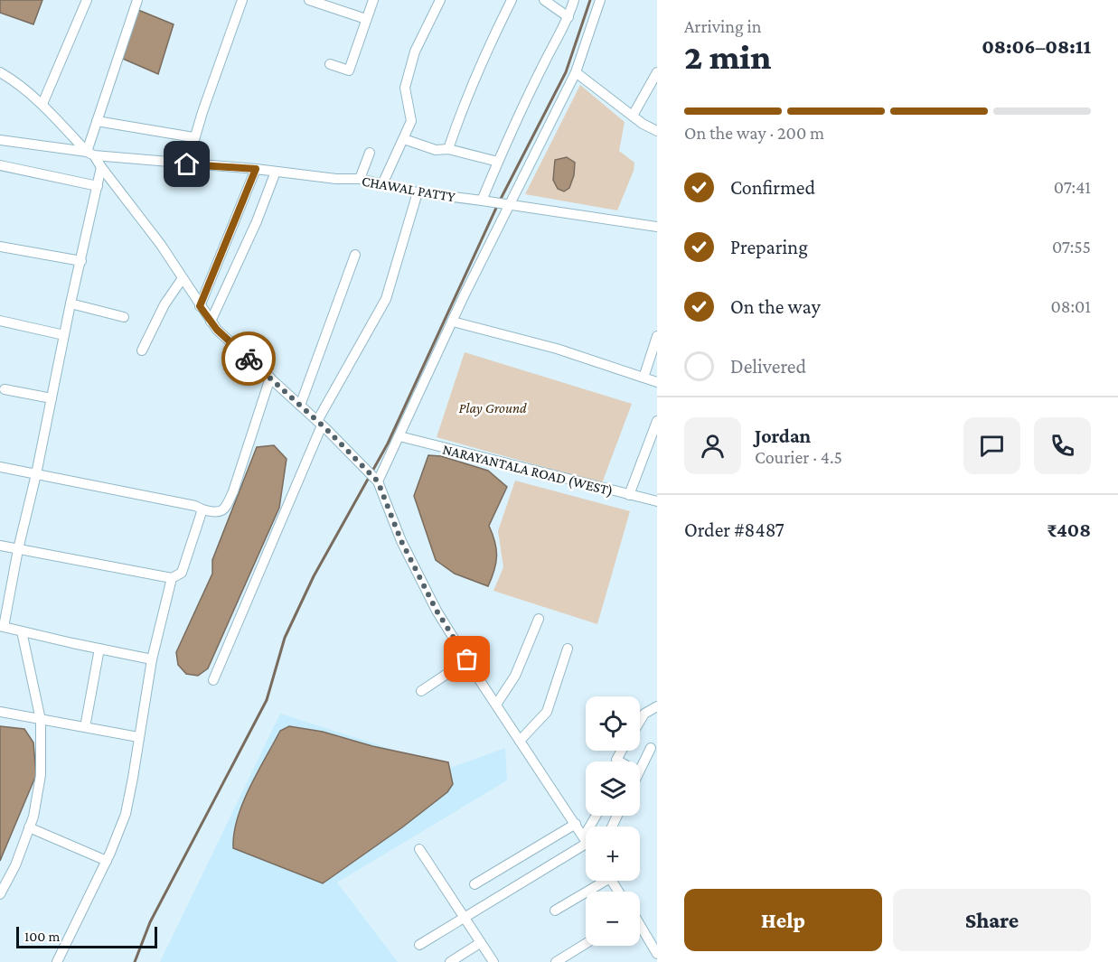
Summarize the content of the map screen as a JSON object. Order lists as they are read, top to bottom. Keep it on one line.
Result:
{"streets":{"street":["CHAWAL PATTY","NARAYANTALA ROAD (WEST)"]},"parks":["Play Ground"],"scale_bar":"100 m","page":{"heading":["2 min","Arriving in","08:06–08:11"],"panel":["Jordan","Courier · 4.5","Order #8487","₹408"],"bar":"On the way · 200 m","list":[["Confirmed","07:41"],["Preparing","07:55"],["On the way","08:01"],"Delivered"],"map_buttons":["+","−"],"buttons":["Help","Share"],"scale":"100 m"}}
